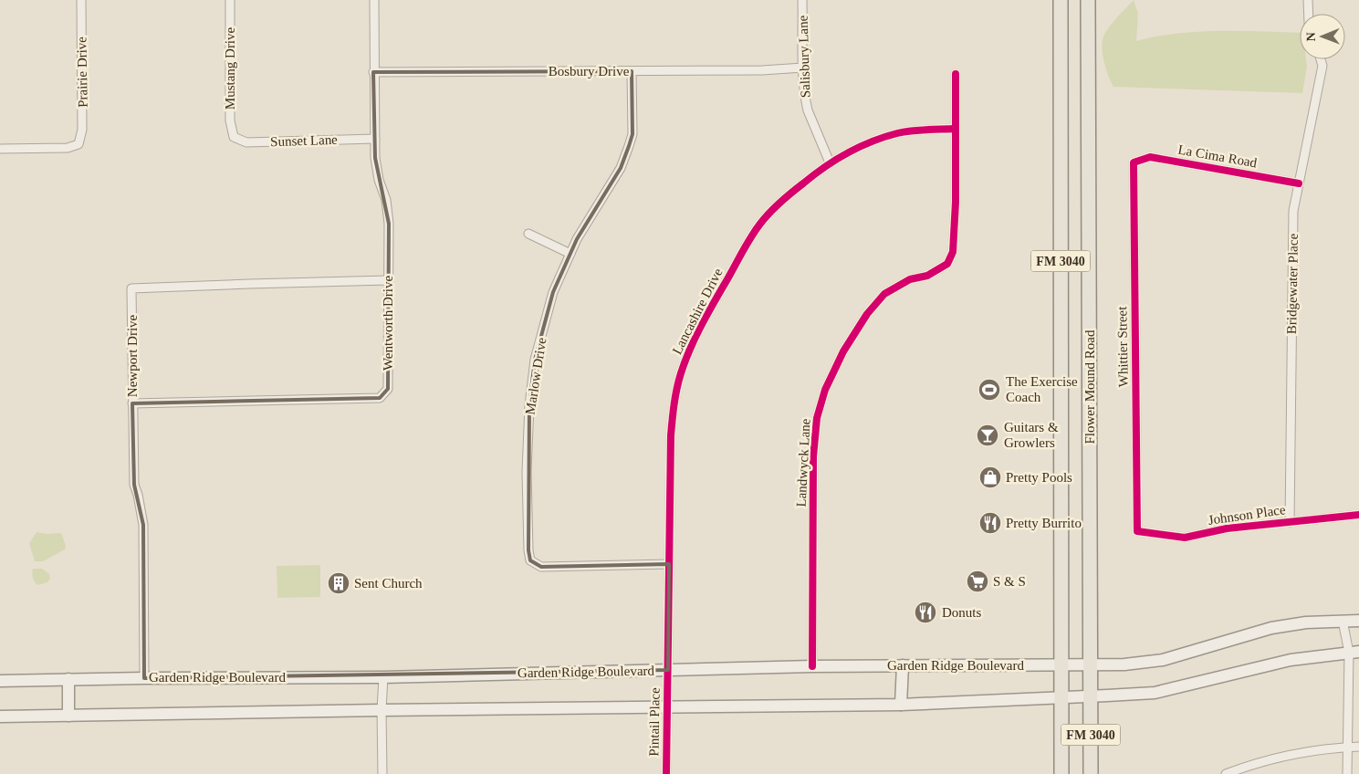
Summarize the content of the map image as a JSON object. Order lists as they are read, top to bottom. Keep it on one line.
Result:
{"streets":{"main road":["FM 3040","Flower Mound Road","Garden Ridge Boulevard"],"street":["Salisbury Lane","Mustang Drive","Bosbury Drive","Prairie Drive","Sunset Lane","La Cima Road","Bridgewater Place","Lancashire Drive","Wentworth Drive","Whittier Street","Newport Drive","Marlow Drive","Landwyck Lane","Johnson Place","Pintail Place"]},"crossings":[["Salisbury Lane","Bosbury Drive"],["Salisbury Lane","Lancashire Drive"],["Mustang Drive","Sunset Lane"],["Bosbury Drive","Wentworth Drive"],["Bosbury Drive","Marlow Drive"],["Sunset Lane","Wentworth Drive"],["La Cima Road","Bridgewater Place"],["La Cima Road","Whittier Street"],["FM 3040","Garden Ridge Boulevard"],["Bridgewater Place","Johnson Place"],["Lancashire Drive","Marlow Drive"],["Lancashire Drive","Landwyck Lane"],["Lancashire Drive","Garden Ridge Boulevard"],["Lancashire Drive","Pintail Place"],["Wentworth Drive","Newport Drive"],["Whittier Street","Johnson Place"],["Newport Drive","Garden Ridge Boulevard"],["Flower Mound Road","Garden Ridge Boulevard"],["Landwyck Lane","Garden Ridge Boulevard"],["Garden Ridge Boulevard","Pintail Place"]],"places":{"sports":["The Exercise Coach"],"bar":["Guitars & Growlers"],"shop":["Pretty Pools"],"restaurant":["Pretty Burrito","Donuts"],"supermarket":["S & S"],"building":["Sent Church"]},"north":"left"}
